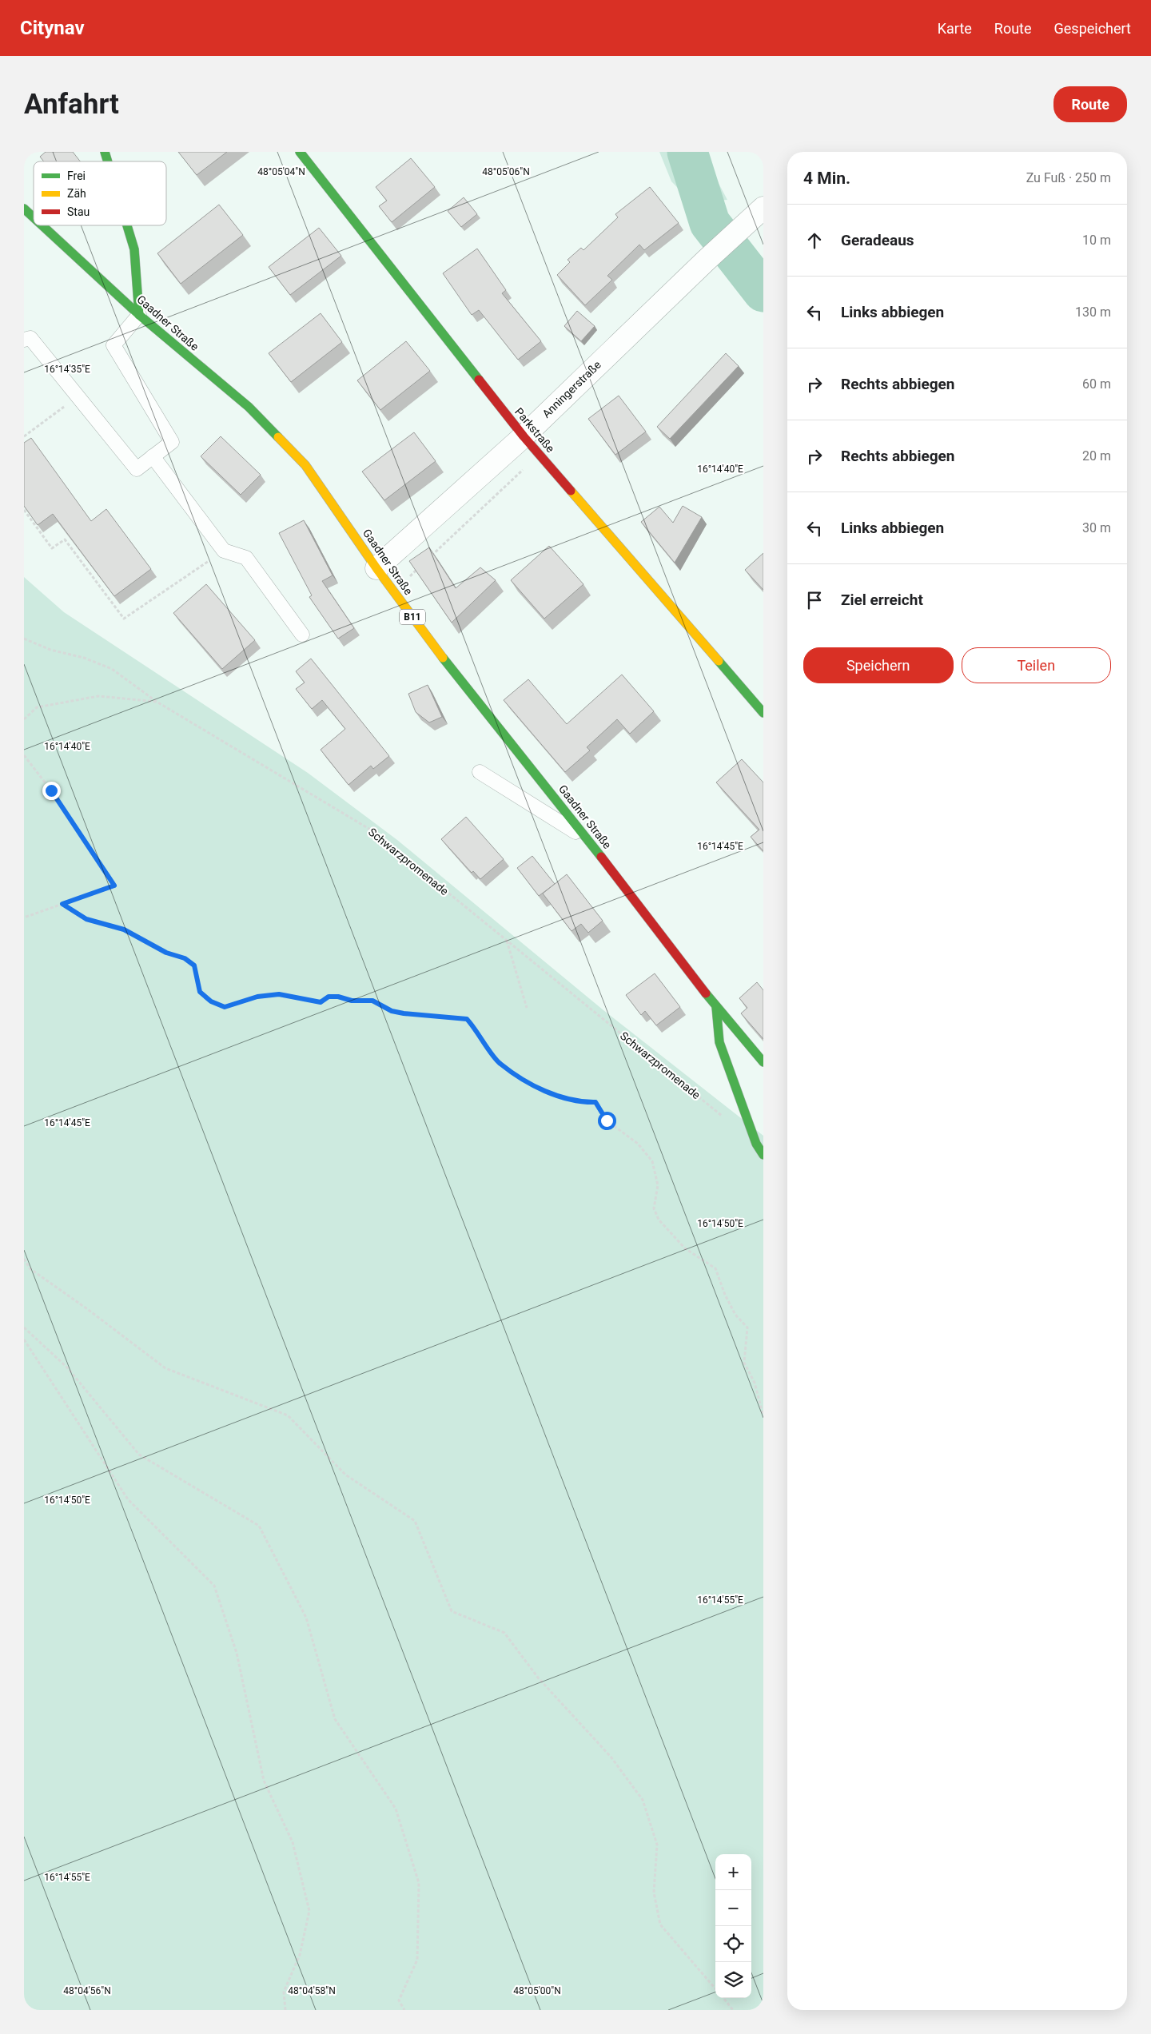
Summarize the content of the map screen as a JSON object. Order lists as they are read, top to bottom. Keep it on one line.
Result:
{"streets":{"main road":["Gaadner Straße","Parkstraße","B11"],"street":["Anningerstraße"],"path":["Schwarzpromenade"]},"crossings":[["Gaadner Straße","Anningerstraße"],["Anningerstraße","Parkstraße"]],"legend":["Frei","Zäh","Stau"],"page":{"header":"Citynav","nav":["Karte","Route","Gespeichert"],"buttons":["Route",["Speichern","Teilen"]],"title":"Anfahrt","heading":["4 Min.","Zu Fuß · 250 m"],"list":[["Geradeaus","10 m"],["Links abbiegen","130 m"],["Rechts abbiegen","60 m"],["Rechts abbiegen","20 m"],["Links abbiegen","30 m"],"Ziel erreicht"],"map_buttons":["+","−"]},"coordinates":["48°05'04\"N","48°05'06\"N","16°14'35\"E","16°14'40\"E","16°14'45\"E","16°14'50\"E","16°14'55\"E","48°04'56\"N","48°04'58\"N","48°05'00\"N"]}
